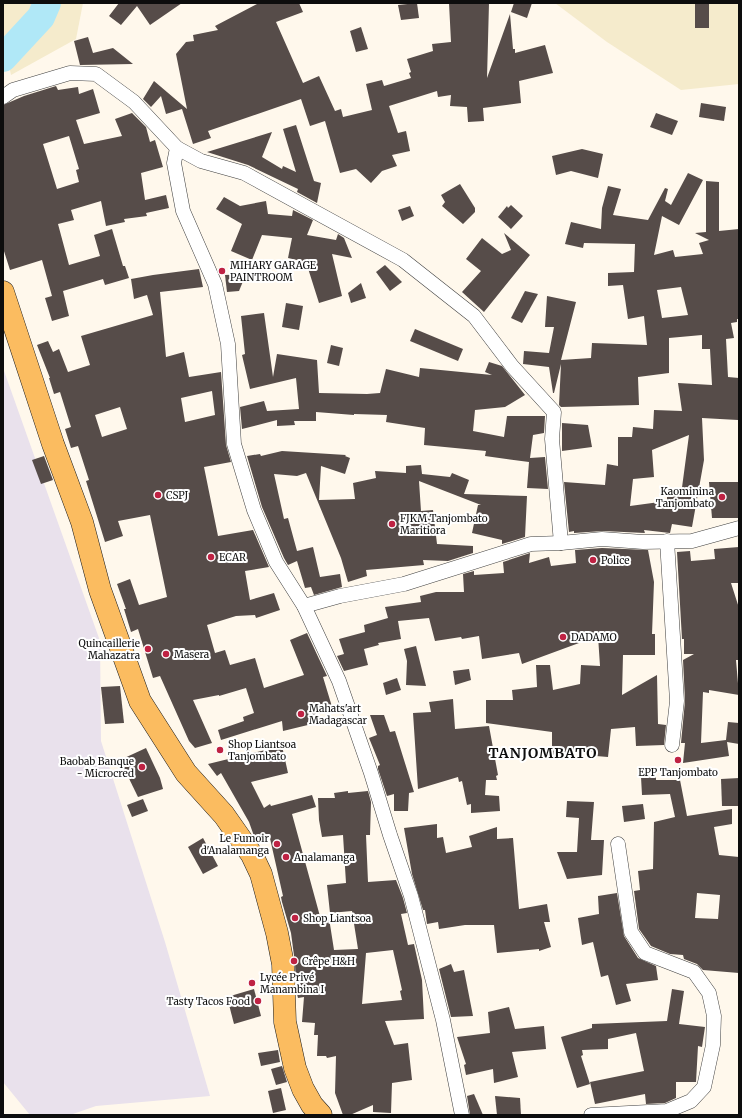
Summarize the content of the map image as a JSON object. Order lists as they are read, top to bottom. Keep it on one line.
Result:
{"districts":["TANJOMBATO"],"places":["MIHARY GARAGE PAINTROOM","CSPJ","Kaominina Tanjombato","FJKM Tanjombato Maritiora","ECAR","Police","DADAMO","Quincaillerie Mahazatra","Masera","Mahats'art Madagascar","Shop Liantsoa Tanjombato","EPP Tanjombato","Baobab Banque - Microcred","Le Fumoir d'Analamanga","Analamanga","Shop Liantsoa","Crêpe H&H","Lycée Privé Manambina I","Tasty Tacos Food"]}
